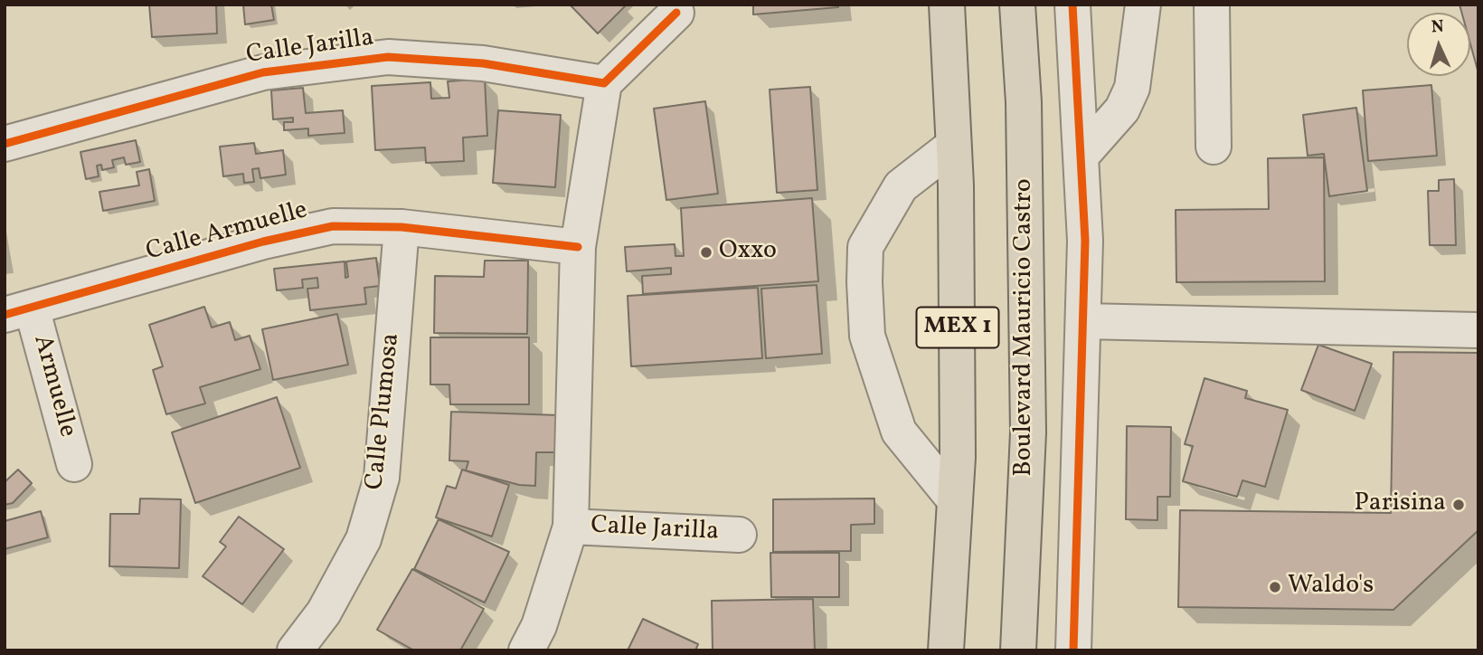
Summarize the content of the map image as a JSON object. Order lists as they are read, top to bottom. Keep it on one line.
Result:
{"streets":{"main road":["MEX 1","Boulevard Mauricio Castro"],"street":["Calle Jarilla","Calle Armuelle","Armuelle","Calle Plumosa"]},"crossings":[["Calle Jarilla","Calle Armuelle"],["Calle Armuelle","Armuelle"],["Calle Armuelle","Calle Plumosa"]],"places":["Oxxo","Parisina","Waldo's"],"north":"top"}
